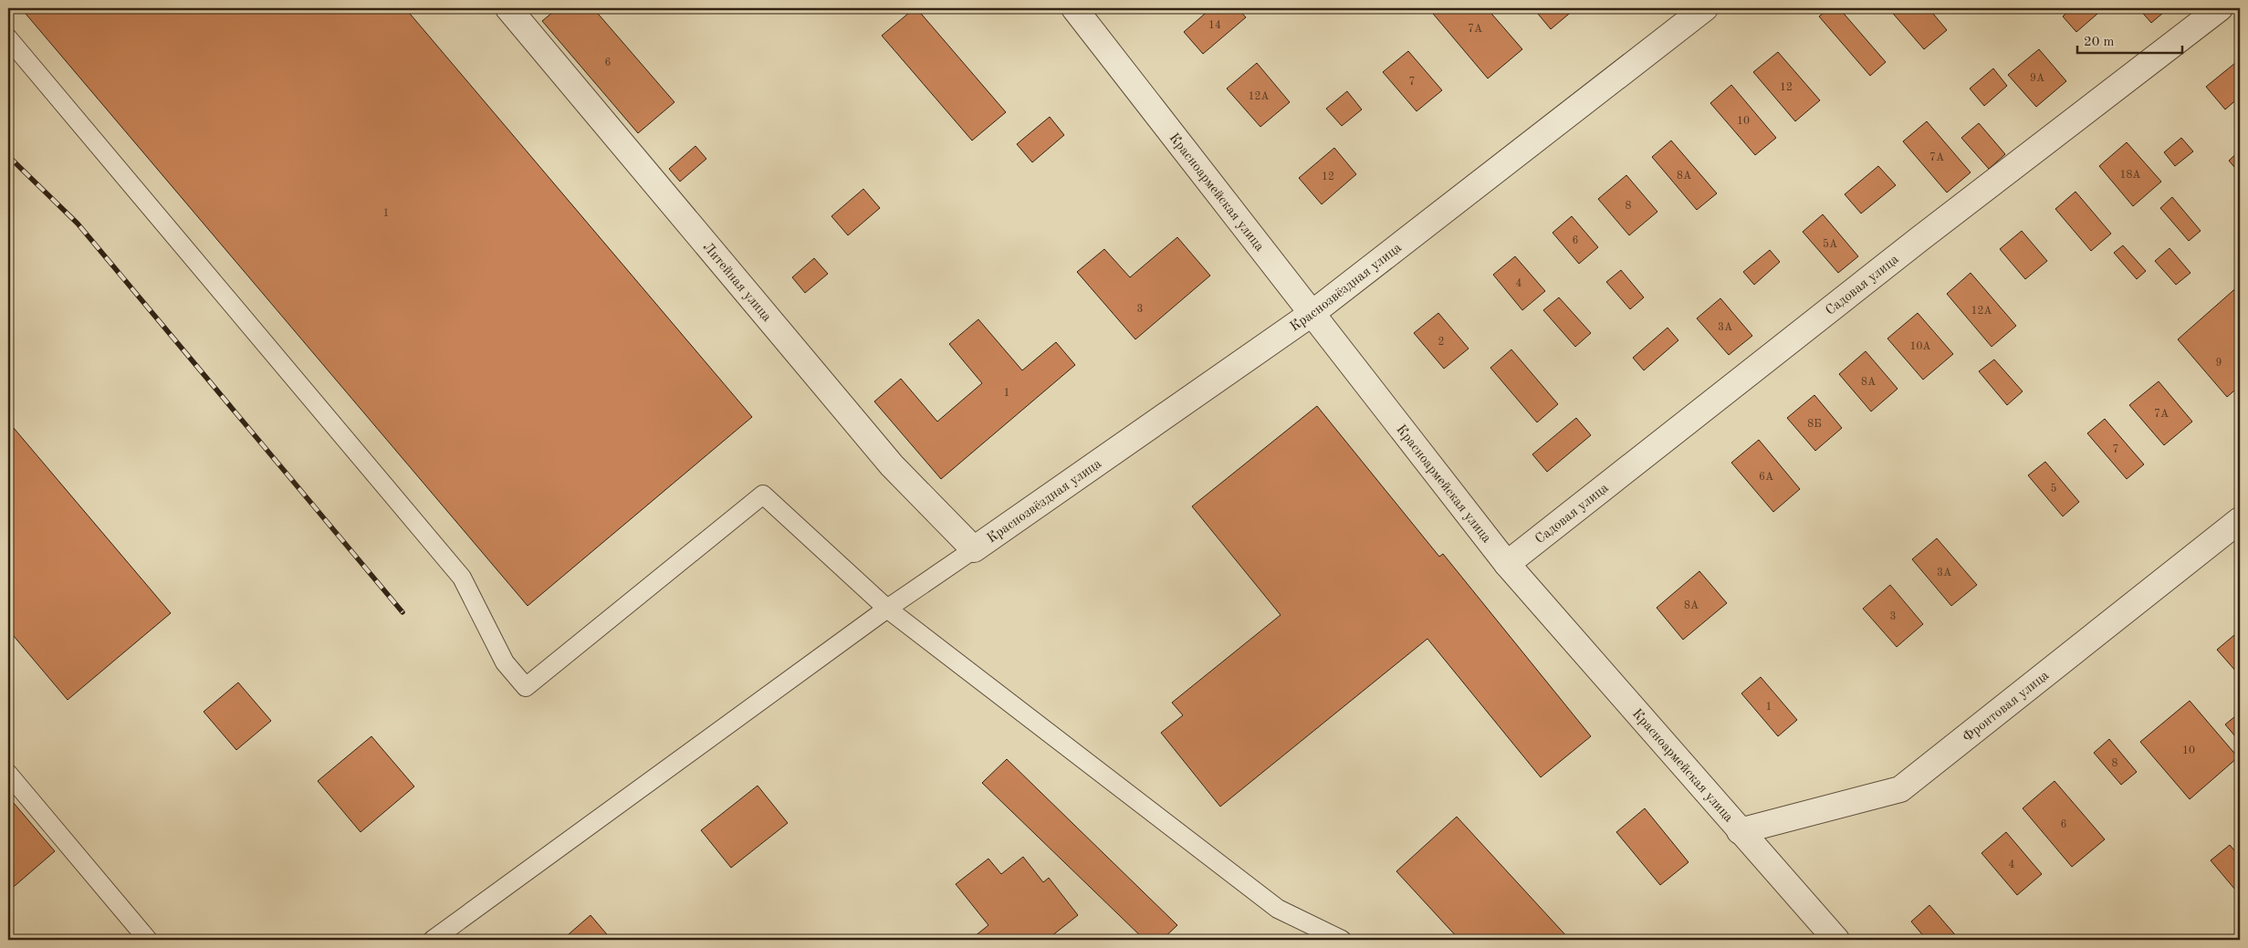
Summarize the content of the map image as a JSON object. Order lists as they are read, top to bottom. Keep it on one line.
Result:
{"streets":{"street":["Красноармейская улица","Литейная улица","Садовая улица","Краснозвёздная улица","Фронтовая улица"]},"crossings":[["Красноармейская улица","Садовая улица"],["Красноармейская улица","Краснозвёздная улица"],["Красноармейская улица","Фронтовая улица"],["Литейная улица","Краснозвёздная улица"]],"house_numbers":["14","7А","6","9А","7","12","12А","10","7А","18А","8А","12","8","1","6","5А","4","3","12А","3А","2","10А","9","8А","1","7А","8Б","7","6А","5","3А","8А","3","1","10","8","6","4"],"scale_bar":"20 m"}
